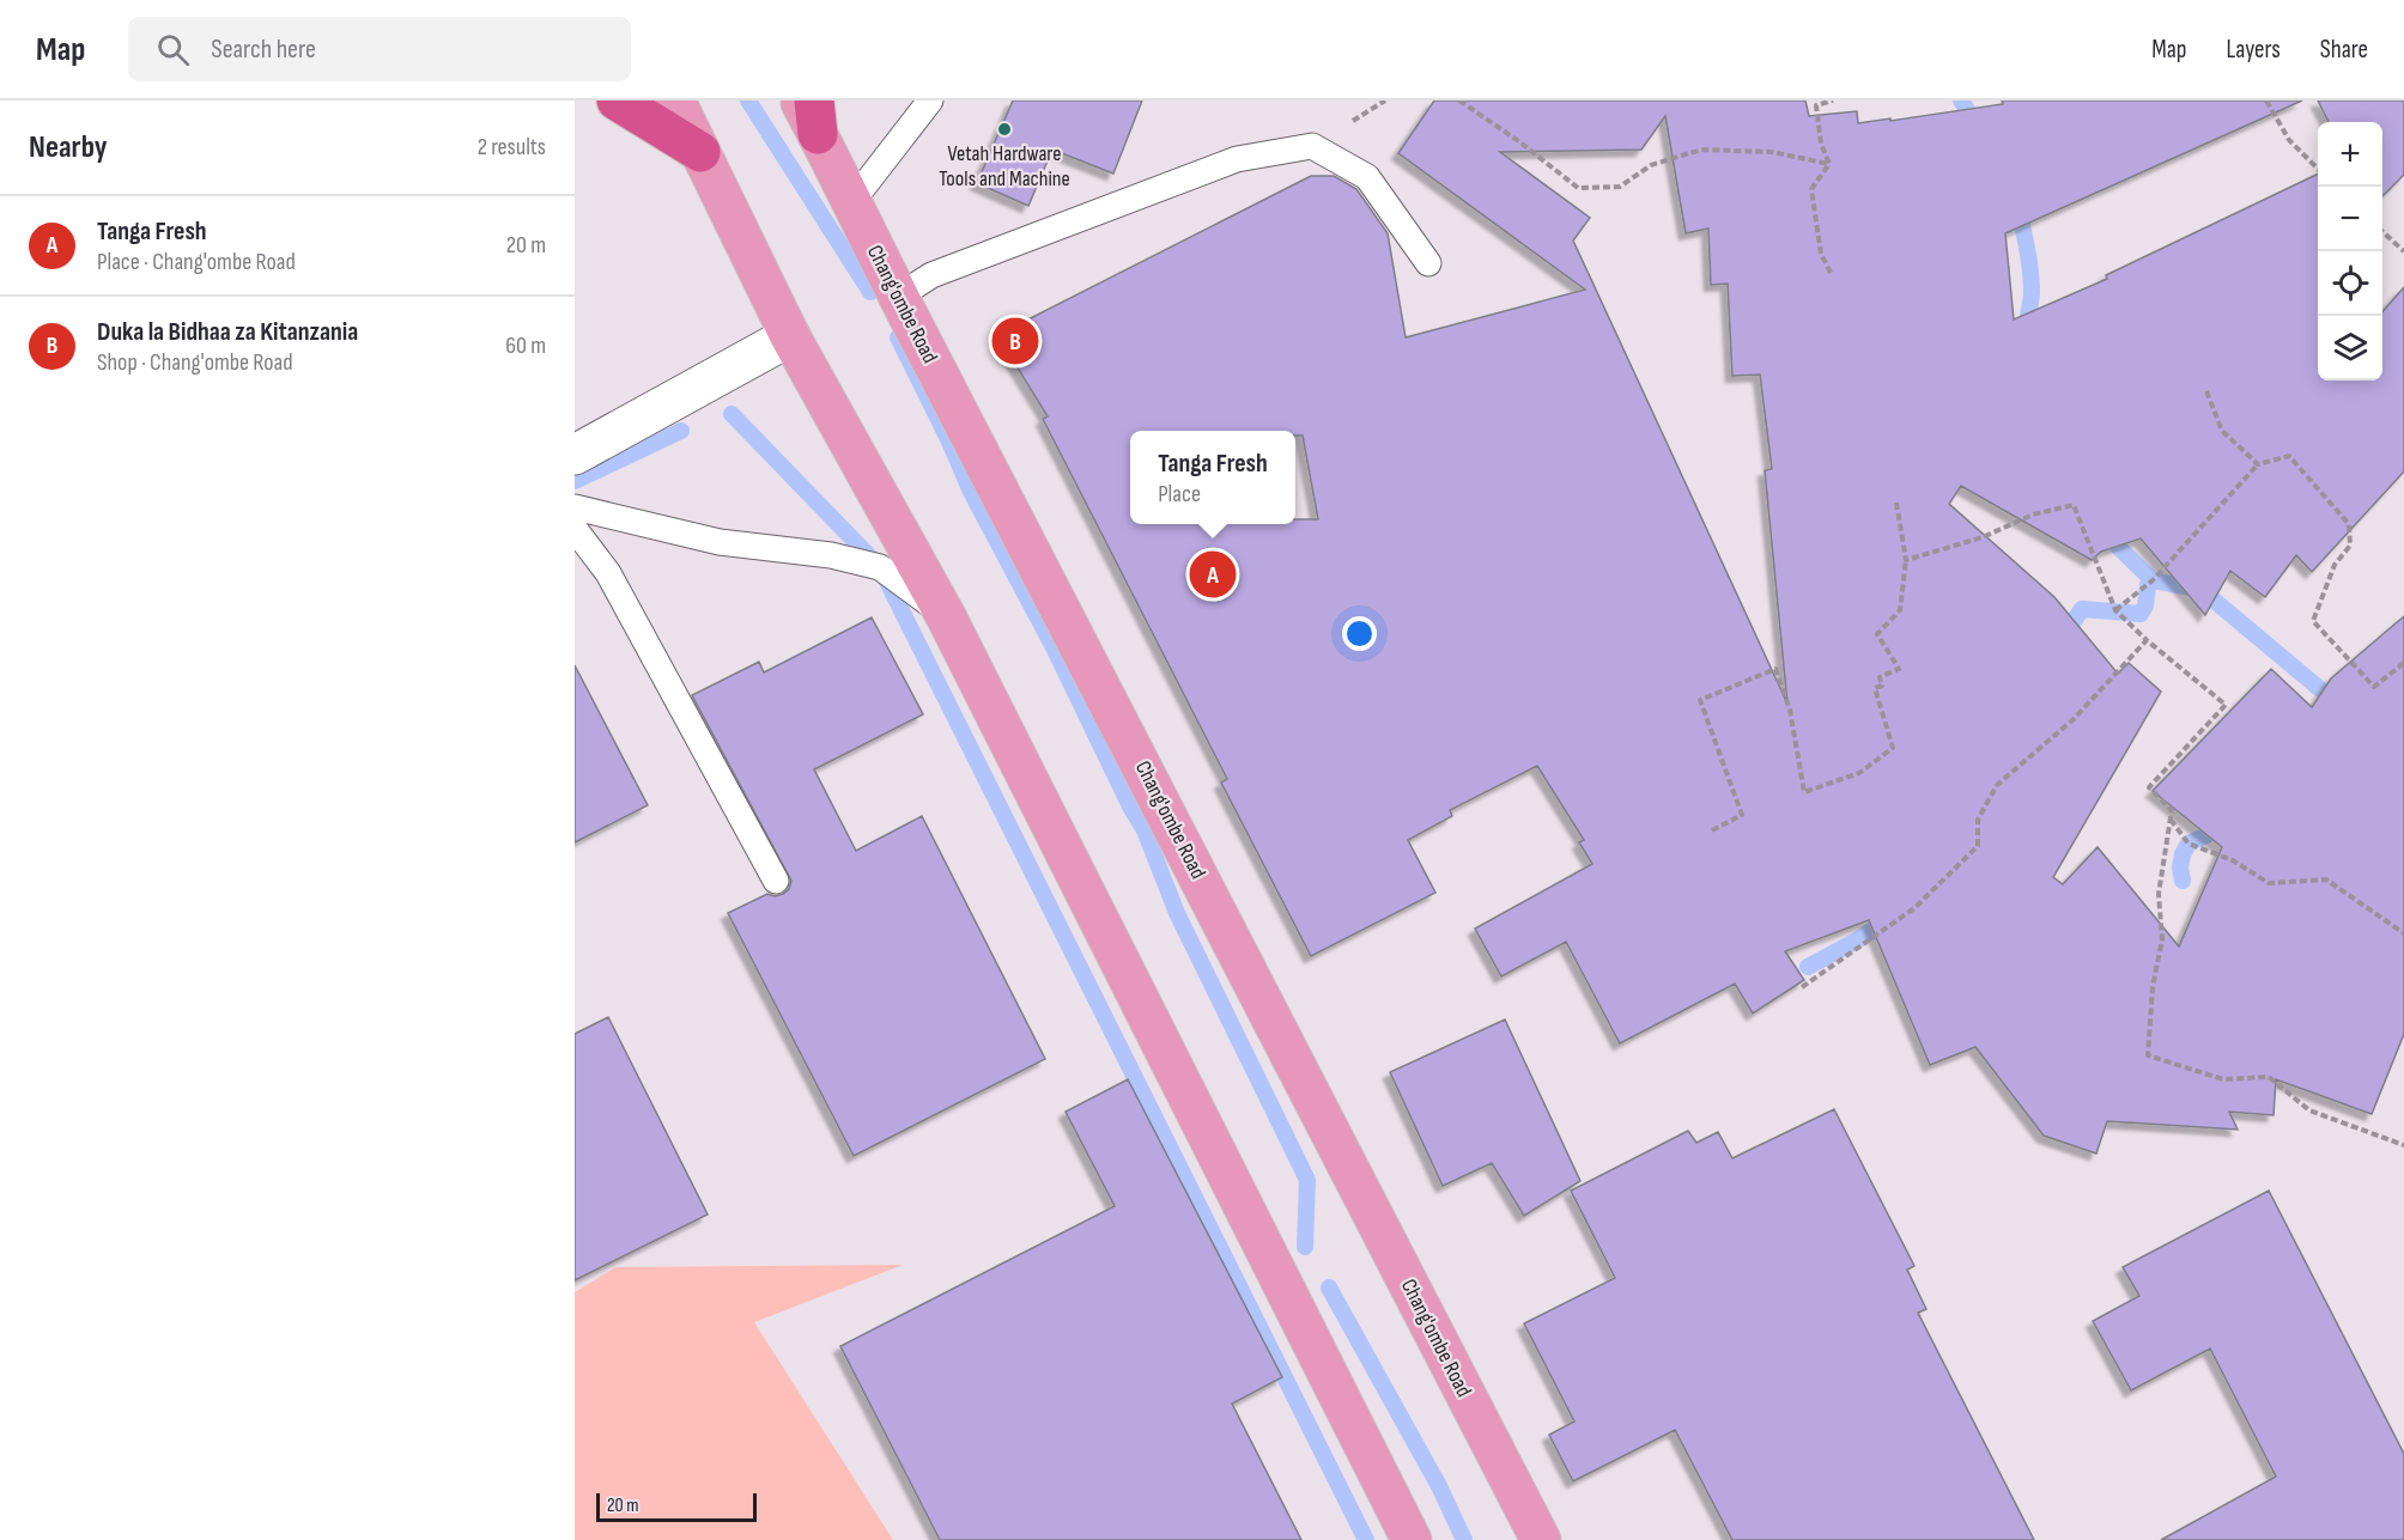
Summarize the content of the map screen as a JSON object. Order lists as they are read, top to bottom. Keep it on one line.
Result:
{"streets":{"main road":["Chang'ombe Road"]},"places":["Vetah Hardware Tools and Machine"],"scale_bar":"20 m","page":{"header":"Map","search":"Search here","nav":["Map","Layers","Share"],"heading":["Nearby","2 results"],"map_buttons":["+","−"],"list":[{"mark":"A","name":"Tanga Fresh","note":"Place · Chang'ombe Road","value":"20 m"},{"mark":"B","name":"Duka la Bidhaa za Kitanzania","note":"Shop · Chang'ombe Road","value":"60 m"}],"pins":["B","A"],"popup":["Tanga Fresh","Place"],"scale":"20 m"}}
